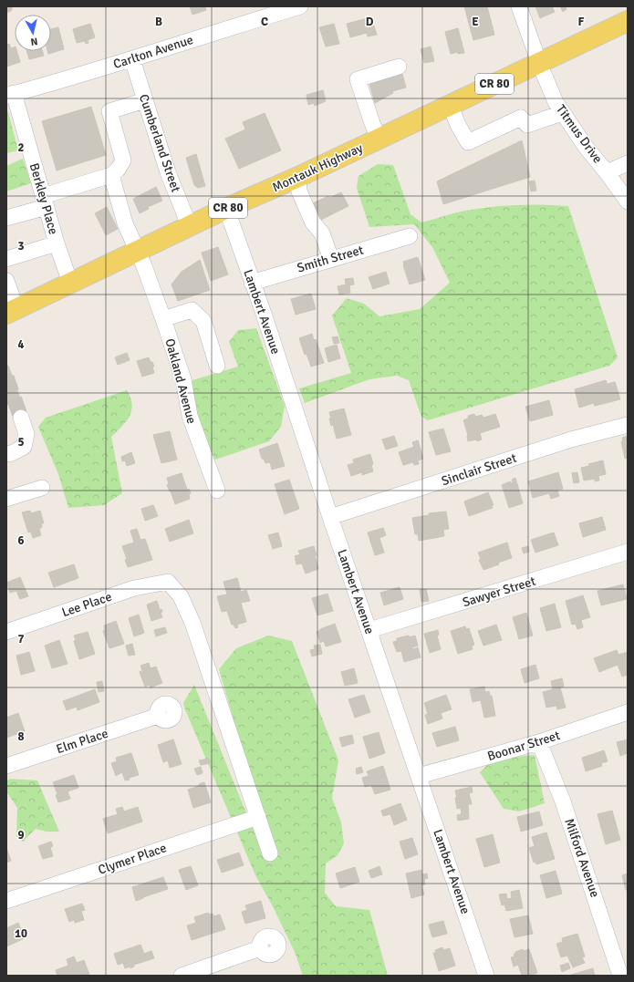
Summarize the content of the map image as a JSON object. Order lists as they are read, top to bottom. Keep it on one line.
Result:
{"streets":{"main road":["CR 80","Montauk Highway"],"street":["Carlton Avenue","Titmus Drive","Cumberland Street","Berkley Place","Smith Street","Lambert Avenue","Oakland Avenue","Sinclair Street","Sawyer Street","Lee Place","Elm Place","Boonar Street","Milford Avenue","Clymer Place"]},"crossings":[["Carlton Avenue","Cumberland Street"],["Carlton Avenue","Berkley Place"],["Titmus Drive","Montauk Highway"],["Cumberland Street","Montauk Highway"],["Montauk Highway","Berkley Place"],["Montauk Highway","Lambert Avenue"],["Montauk Highway","Oakland Avenue"],["Smith Street","Lambert Avenue"],["Lambert Avenue","Sinclair Street"],["Lambert Avenue","Sawyer Street"],["Lambert Avenue","Boonar Street"],["Lee Place","Clymer Place"],["Boonar Street","Milford Avenue"]],"north":"bottom","grid":{"columns":["B","C","D","E","F"],"rows":["2","3","4","5","6","7","8","9","10"]}}
